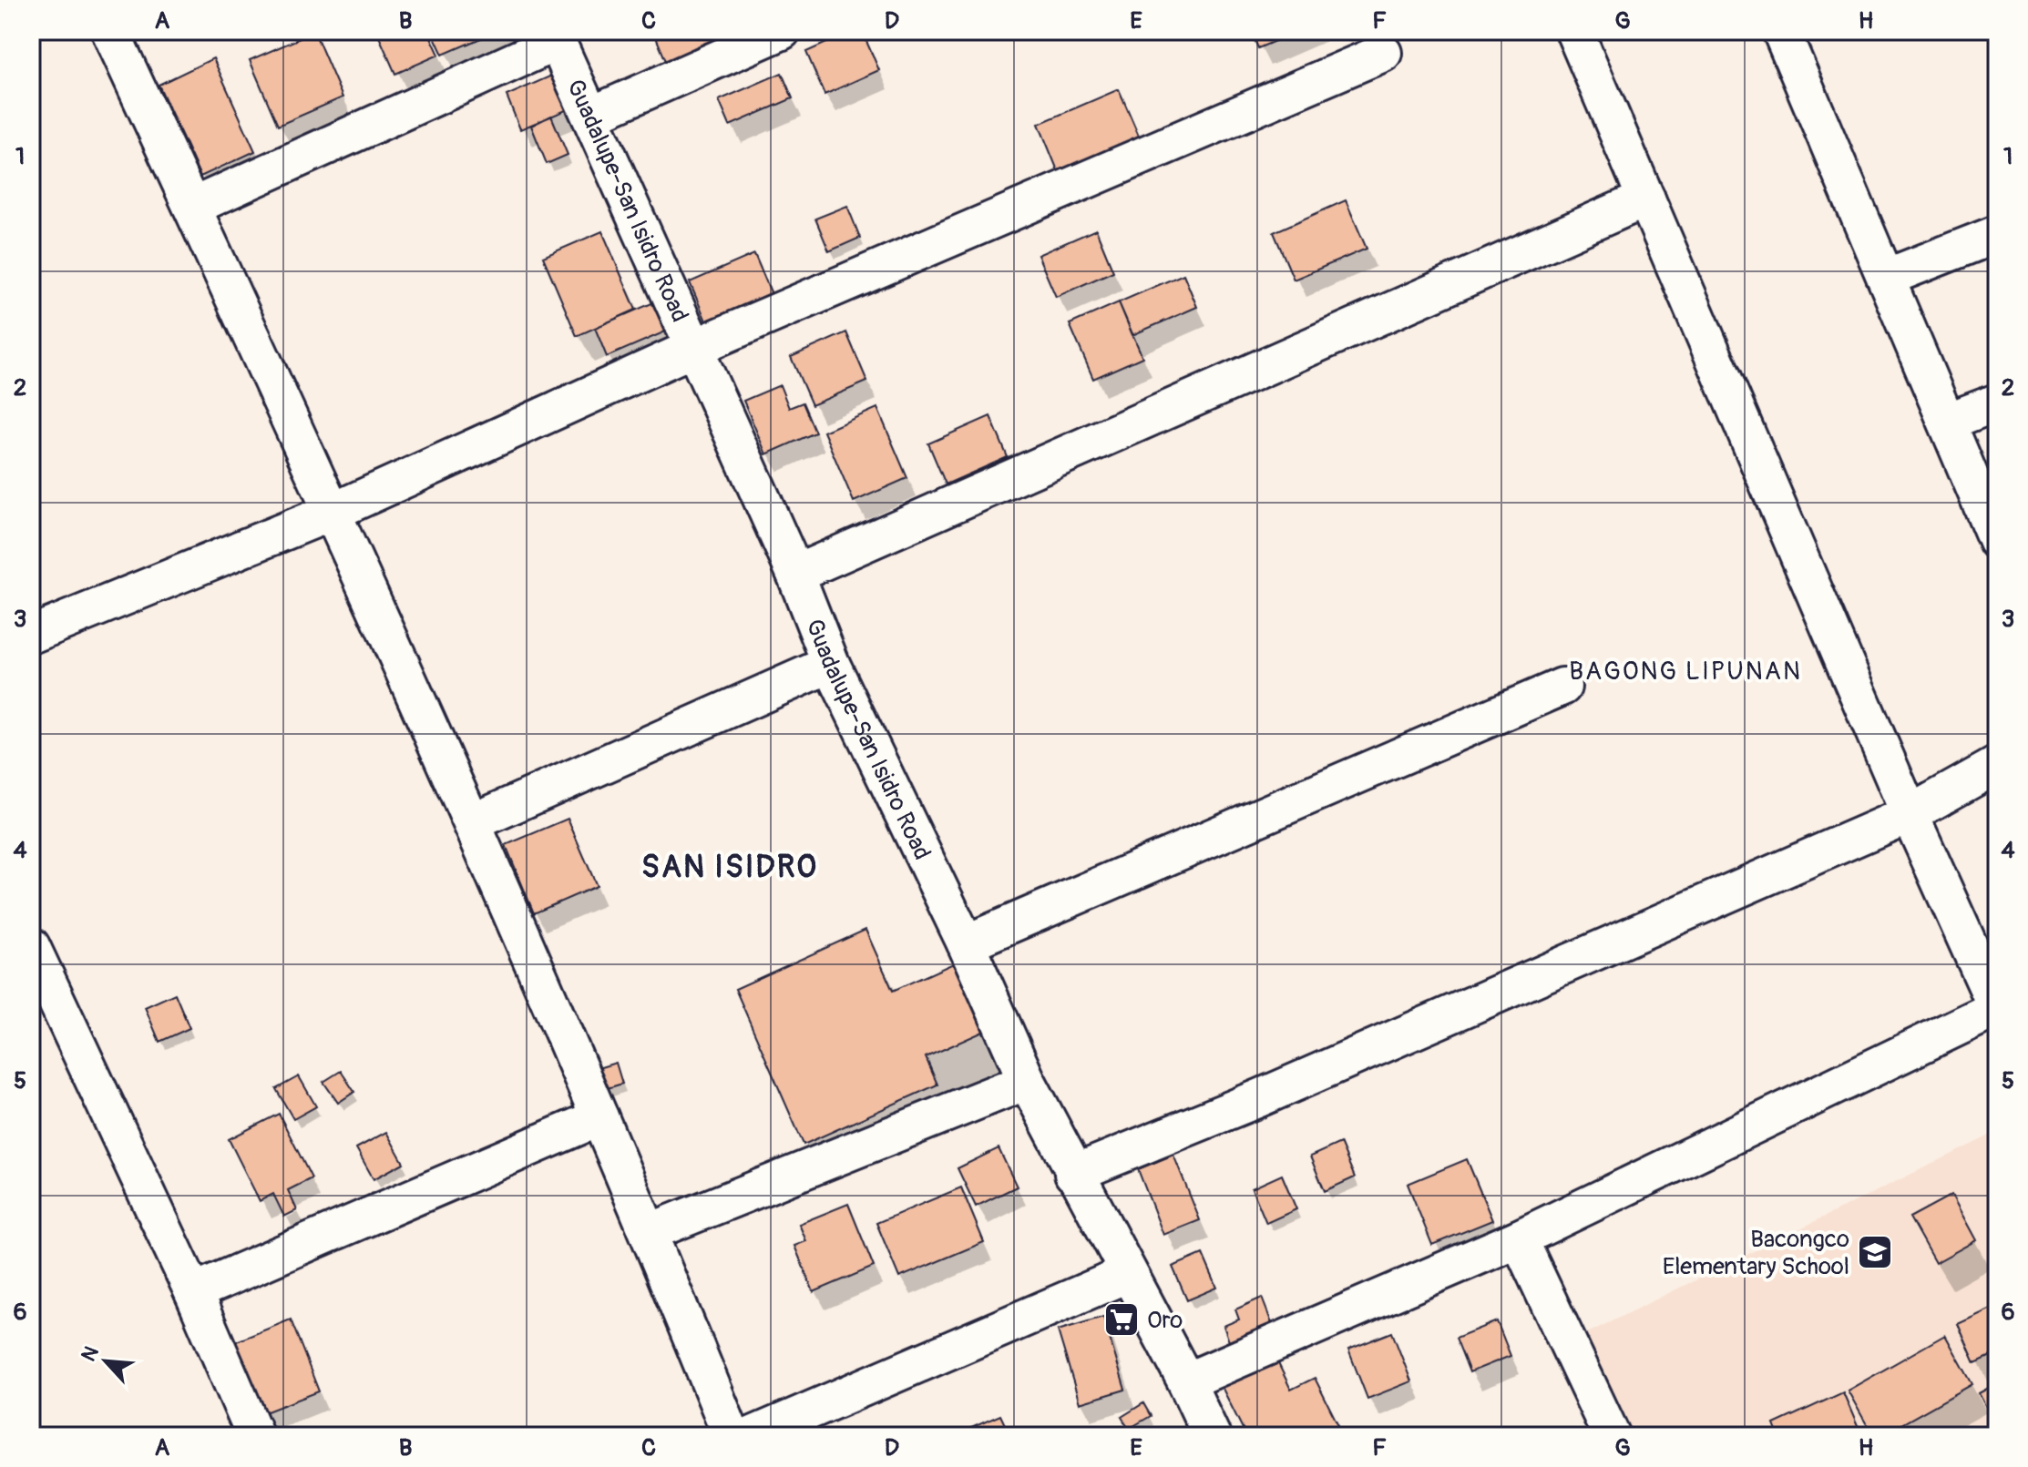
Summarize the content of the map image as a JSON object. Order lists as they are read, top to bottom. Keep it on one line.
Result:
{"streets":{"street":["Guadalupe-San Isidro Road"]},"districts":["BAGONG LIPUNAN","SAN ISIDRO"],"places":{"school or university":["Bacongco Elementary School"],"supermarket":["Oro"]},"north":"top left","grid":{"columns":["A","B","C","D","E","F","G","H"],"rows":["1","2","3","4","5","6"]}}
